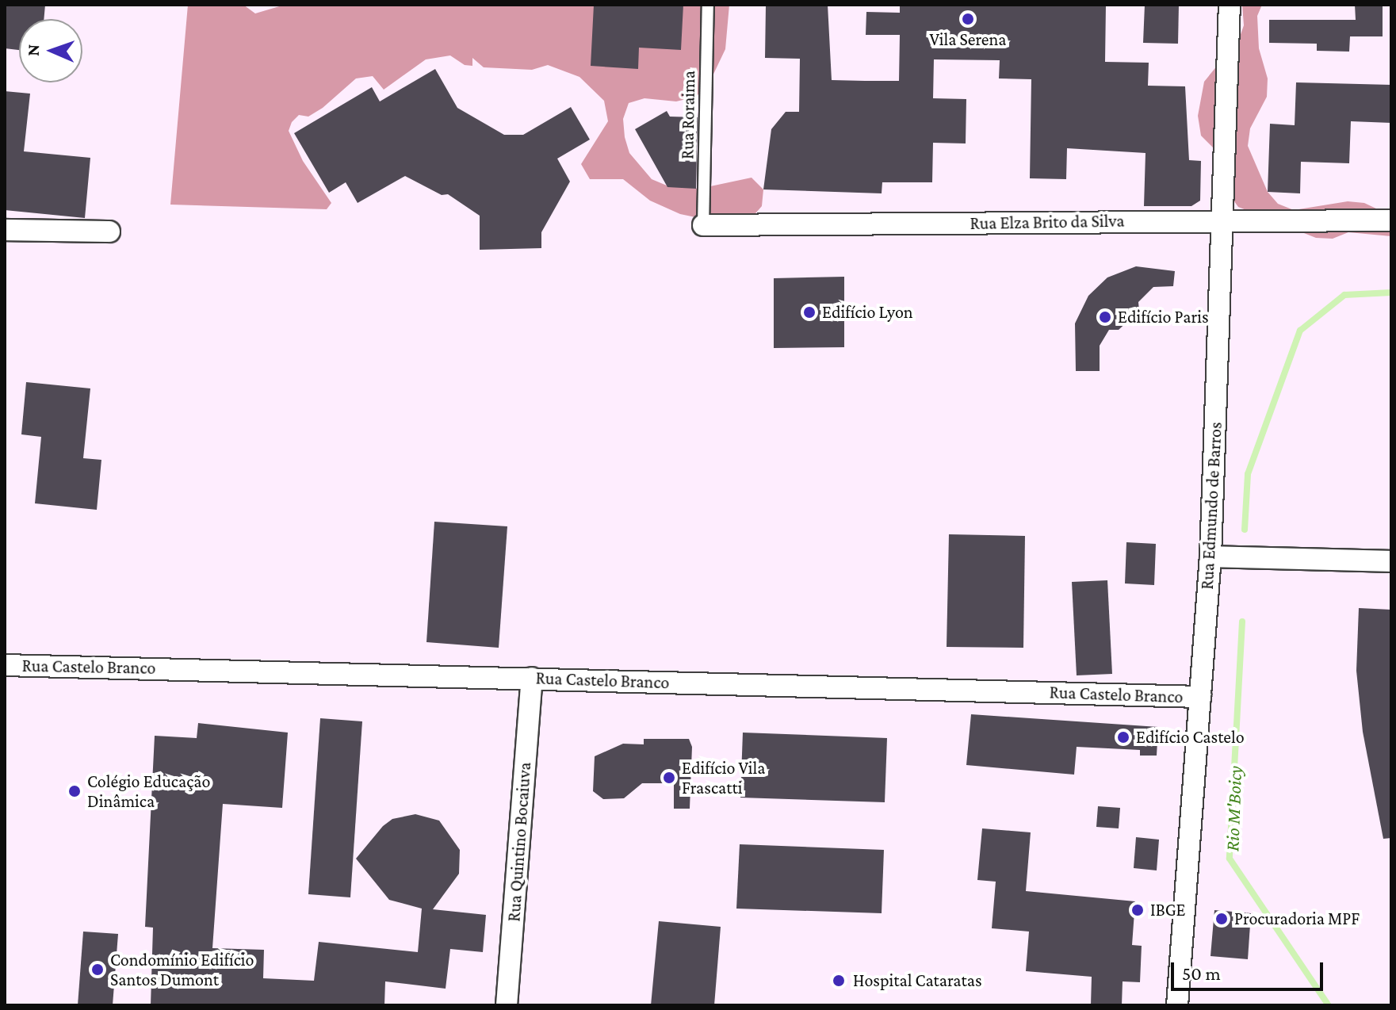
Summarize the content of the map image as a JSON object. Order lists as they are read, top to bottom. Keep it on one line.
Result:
{"streets":{"street":["Rua Elza Brito da Silva","Rua Edmundo de Barros","Rua Castelo Branco","Rua Quintino Bocaiuva"],"lane":["Rua Roraima"]},"crossings":[["Rua Roraima","Rua Elza Brito da Silva"],["Rua Elza Brito da Silva","Rua Edmundo de Barros"],["Rua Edmundo de Barros","Rua Castelo Branco"],["Rua Castelo Branco","Rua Quintino Bocaiuva"]],"water":["Rio M'Boicy"],"places":["Vila Serena","Edifício Lyon","Edifício Paris","Edifício Castelo","Edifício Vila Frascatti","Colégio Educação Dinâmica","IBGE","Procuradoria MPF","Condomínio Edifício Santos Dumont","Hospital Cataratas"],"scale_bar":"50 m","north":"left"}
